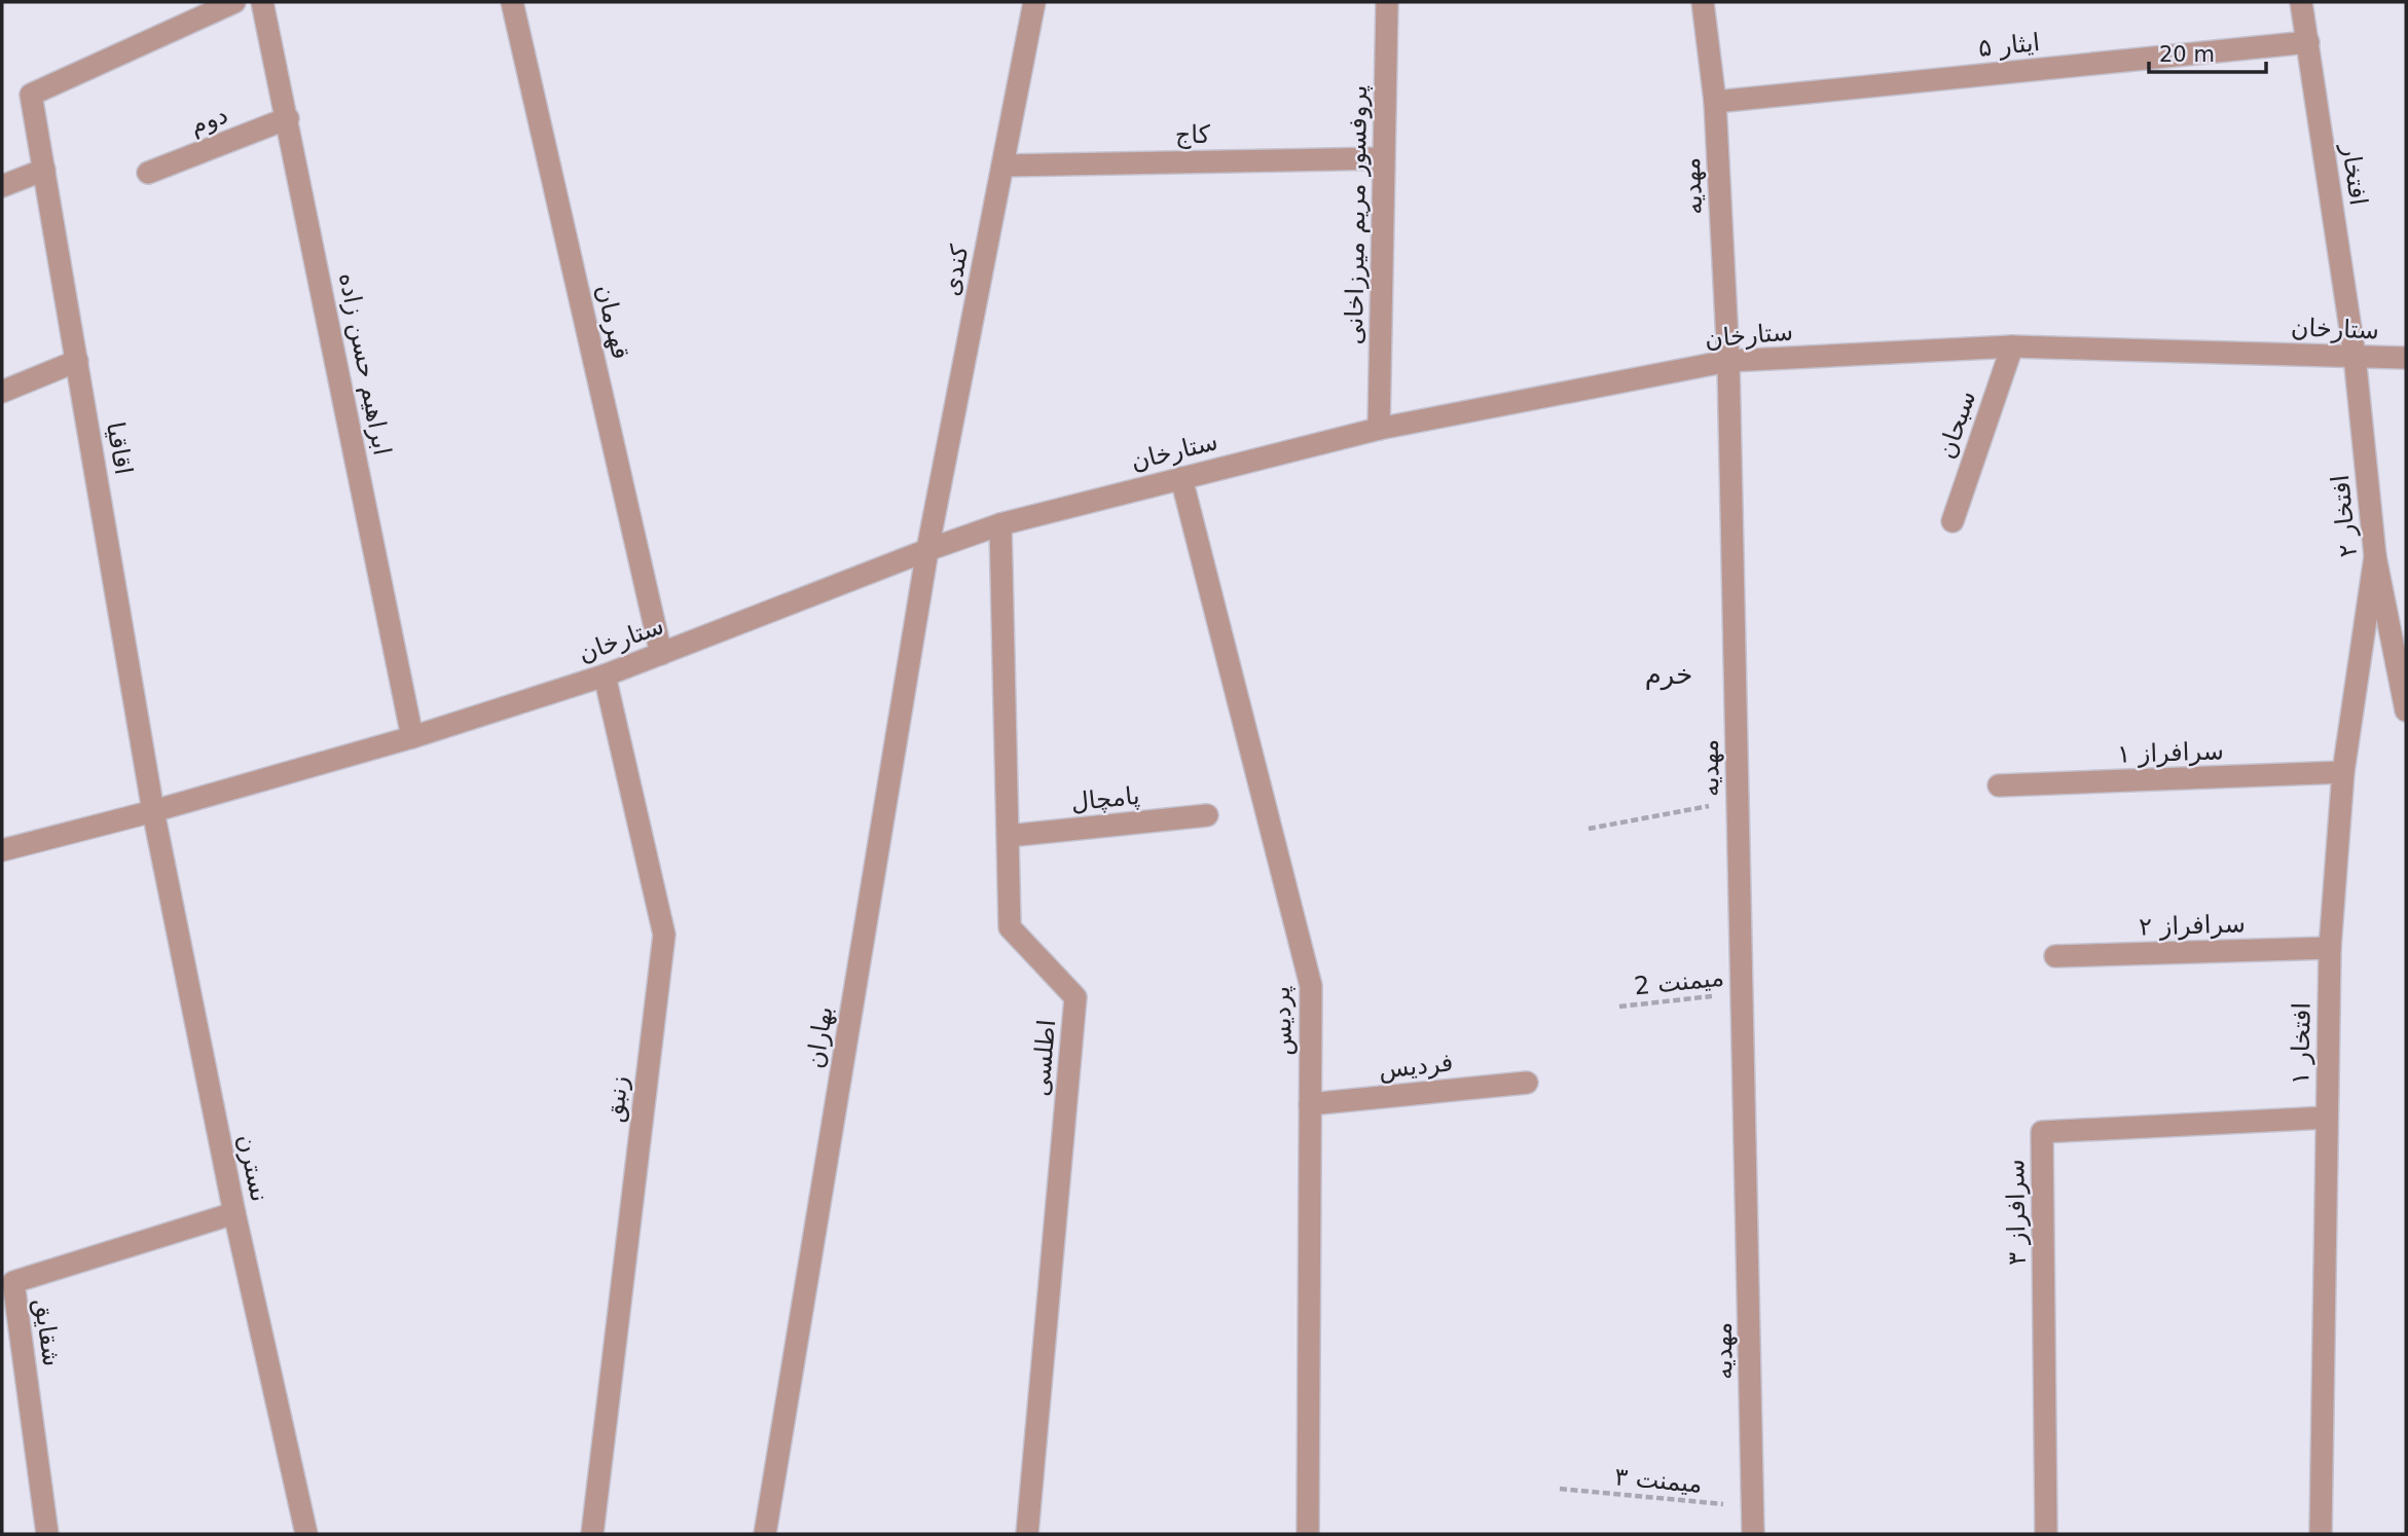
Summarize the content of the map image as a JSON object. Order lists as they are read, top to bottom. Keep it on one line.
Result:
{"streets":{"street":["ایثار ۵","دوم","کاج","افتخار","مهدیه","پروفسور مریم میرزاخانی","کندی","قهرمان","ستارخان","ابراهیم حسن زاده","سبحان","اقاقیا","افتخار ۲","سرافراز ۱","پامچال","سرافراز ۲","پردیس","بهاران","افتخار ۱","اطلسی","فردیس","زنبق","نسترن","سرافراز ۳","شقایق"],"path":["میمنت 2","میمنت ۳"]},"crossings":[["ایثار ۵","افتخار"],["ایثار ۵","مهدیه"],["دوم","ابراهیم حسن زاده"],["کاج","پروفسور مریم میرزاخانی"],["کاج","کندی"],["افتخار","ستارخان"],["افتخار","افتخار ۲"],["مهدیه","ستارخان"],["مهدیه","میمنت 2"],["مهدیه","میمنت ۳"],["پروفسور مریم میرزاخانی","ستارخان"],["کندی","ستارخان"],["کندی","بهاران"],["قهرمان","ستارخان"],["ستارخان","ابراهیم حسن زاده"],["ستارخان","سبحان"],["ستارخان","اقاقیا"],["ستارخان","افتخار ۲"],["ستارخان","پردیس"],["ستارخان","بهاران"],["ستارخان","اطلسی"],["ستارخان","زنبق"],["ستارخان","نسترن"],["اقاقیا","نسترن"],["افتخار ۲","افتخار ۱"],["سرافراز ۱","افتخار ۱"],["پامچال","اطلسی"],["سرافراز ۲","افتخار ۱"],["پردیس","فردیس"],["افتخار ۱","سرافراز ۳"],["نسترن","شقایق"]],"districts":["خرم"],"scale_bar":"20 m"}
